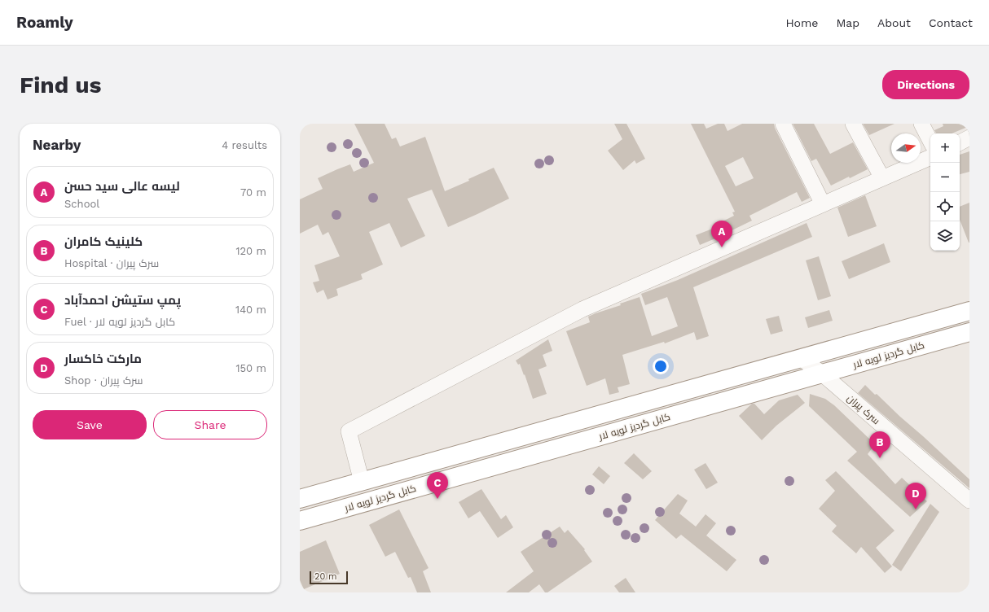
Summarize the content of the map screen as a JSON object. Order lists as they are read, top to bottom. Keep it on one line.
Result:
{"streets":{"highway":["کابل گردیز لویه لار"],"street":["سرک پیران"]},"crossings":[["کابل گردیز لویه لار","سرک پیران"]],"scale_bar":"20 m","north":"right","page":{"header":"Roamly","nav":["Home","Map","About","Contact"],"buttons":["Directions",["Save","Share"]],"title":"Find us","heading":["Nearby","4 results"],"map_buttons":["+","−"],"list":[{"mark":"A","name":"لیسه عالی سید حسن","note":"School","value":"70 m"},{"mark":"B","name":"کلینیک کامران","note":"Hospital · سرک پیران","value":"120 m"},{"mark":"C","name":"پمپ ستیشن احمدآباد","note":"Fuel · کابل گردیز لویه لار","value":"140 m"},{"mark":"D","name":"مارکت خاکسار","note":"Shop · سرک پیران","value":"150 m"}],"pins":["A","B","C","D"],"scale":"20 m"}}
